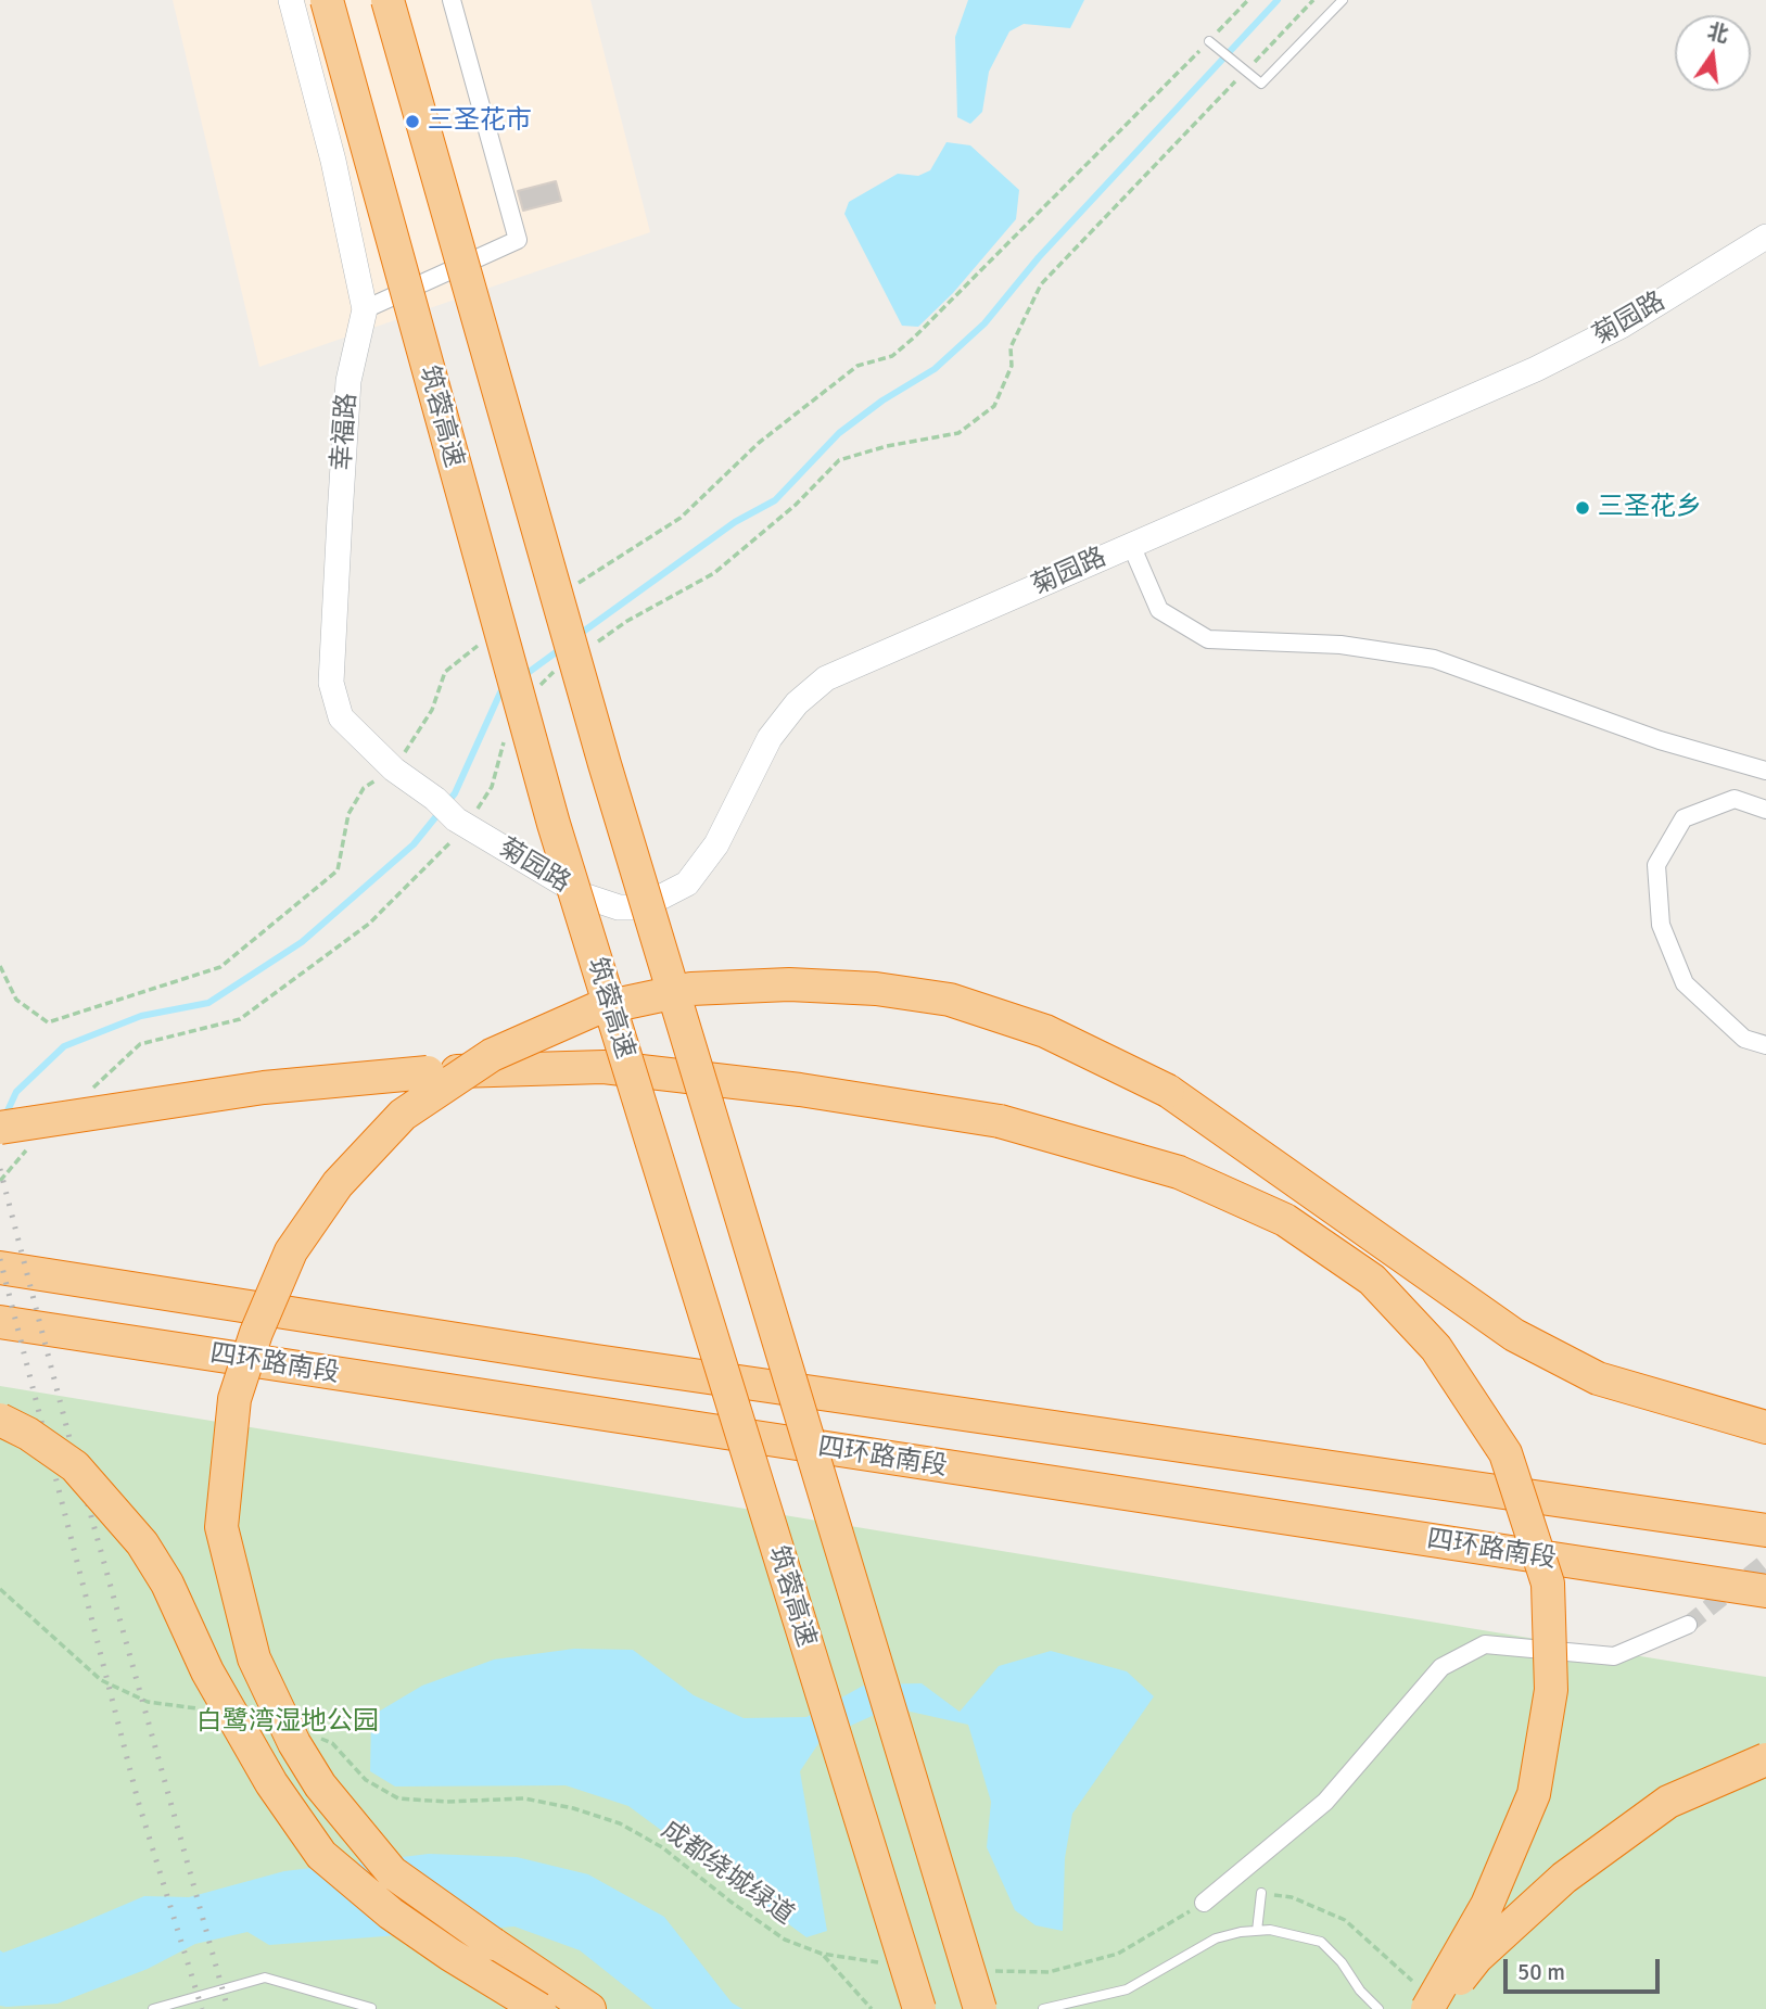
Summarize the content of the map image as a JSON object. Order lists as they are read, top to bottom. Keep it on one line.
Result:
{"streets":{"highway":["筑蓉高速","四环路南段"],"street":["菊园路","幸福路"],"path":["成都绕城绿道"]},"crossings":[["菊园路","幸福路"]],"parks":["白鹭湾湿地公园"],"places":["三圣花市","三圣花乡"],"scale_bar":"50 m","north":"top"}
